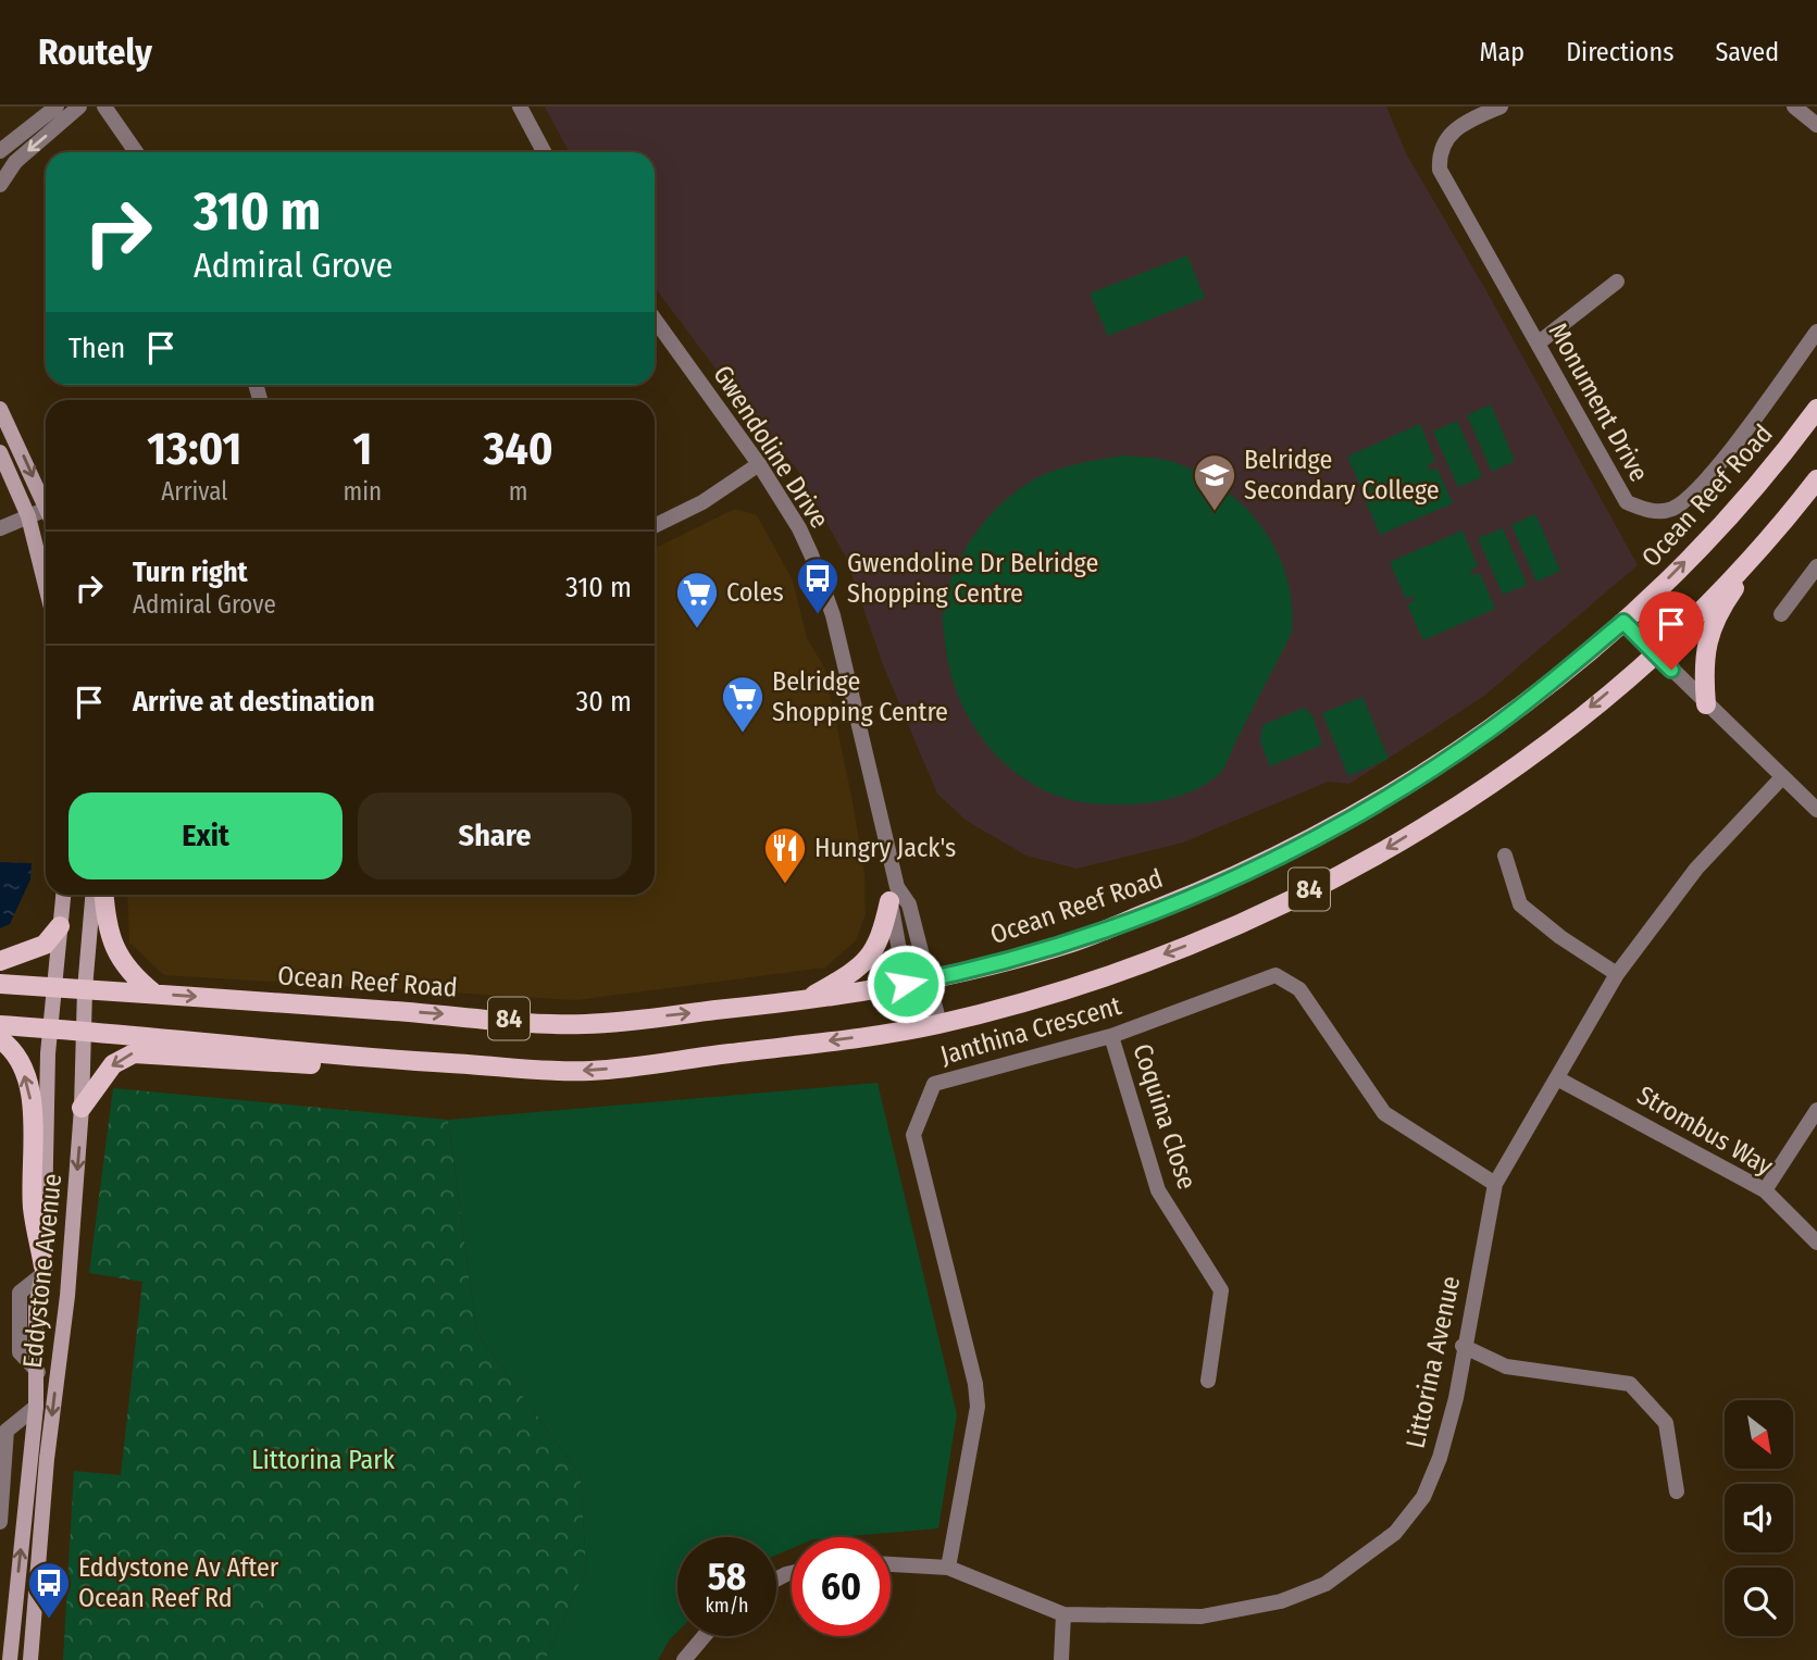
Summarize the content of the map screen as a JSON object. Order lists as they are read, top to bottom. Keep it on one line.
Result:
{"streets":{"main road":["Ocean Reef Road","84","Eddystone Avenue"],"street":["Monument Drive","Gwendoline Drive","Janthina Crescent","Coquina Close","Strombus Way","Littorina Avenue"]},"crossings":[["Gwendoline Drive","Ocean Reef Road"],["Gwendoline Drive","84"],["Ocean Reef Road","Eddystone Avenue"],["84","Eddystone Avenue"],["Janthina Crescent","Coquina Close"],["Janthina Crescent","Littorina Avenue"],["Strombus Way","Littorina Avenue"]],"parks":["Littorina Park"],"places":{"school or university":["Belridge Secondary College"],"bus stop":["Gwendoline Dr Belridge Shopping Centre","Eddystone Av After Ocean Reef Rd"],"supermarket":["Coles","Belridge Shopping Centre"],"restaurant":["Hungry Jack's"]},"north":"bottom right","page":{"header":"Routely","nav":["Map","Directions","Saved"],"turn":["310 m","Admiral Grove"],"then":"Then","eta":["13:01","Arrival","1","min","340","m"],"list":[{"name":"Turn right","note":"Admiral Grove","value":"310 m"},{"name":"Arrive at destination","value":"30 m"}],"buttons":["Exit","Share"],"speed":"58 km/h","limit":"60"}}
